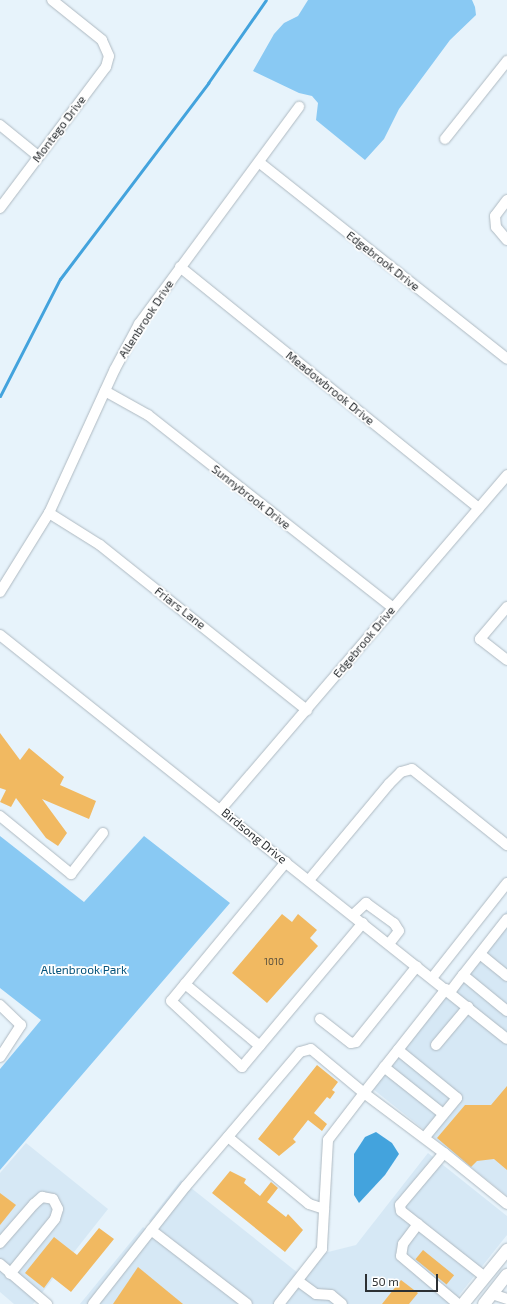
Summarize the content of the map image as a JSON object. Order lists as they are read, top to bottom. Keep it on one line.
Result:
{"streets":{"street":["Montego Drive","Edgebrook Drive","Allenbrook Drive","Meadowbrook Drive","Sunnybrook Drive","Friars Lane","Birdsong Drive"]},"crossings":[["Edgebrook Drive","Allenbrook Drive"],["Edgebrook Drive","Meadowbrook Drive"],["Edgebrook Drive","Sunnybrook Drive"],["Edgebrook Drive","Friars Lane"],["Edgebrook Drive","Birdsong Drive"],["Allenbrook Drive","Meadowbrook Drive"],["Allenbrook Drive","Sunnybrook Drive"],["Allenbrook Drive","Friars Lane"]],"parks":["Allenbrook Park"],"house_numbers":["1010"],"scale_bar":"50 m"}
